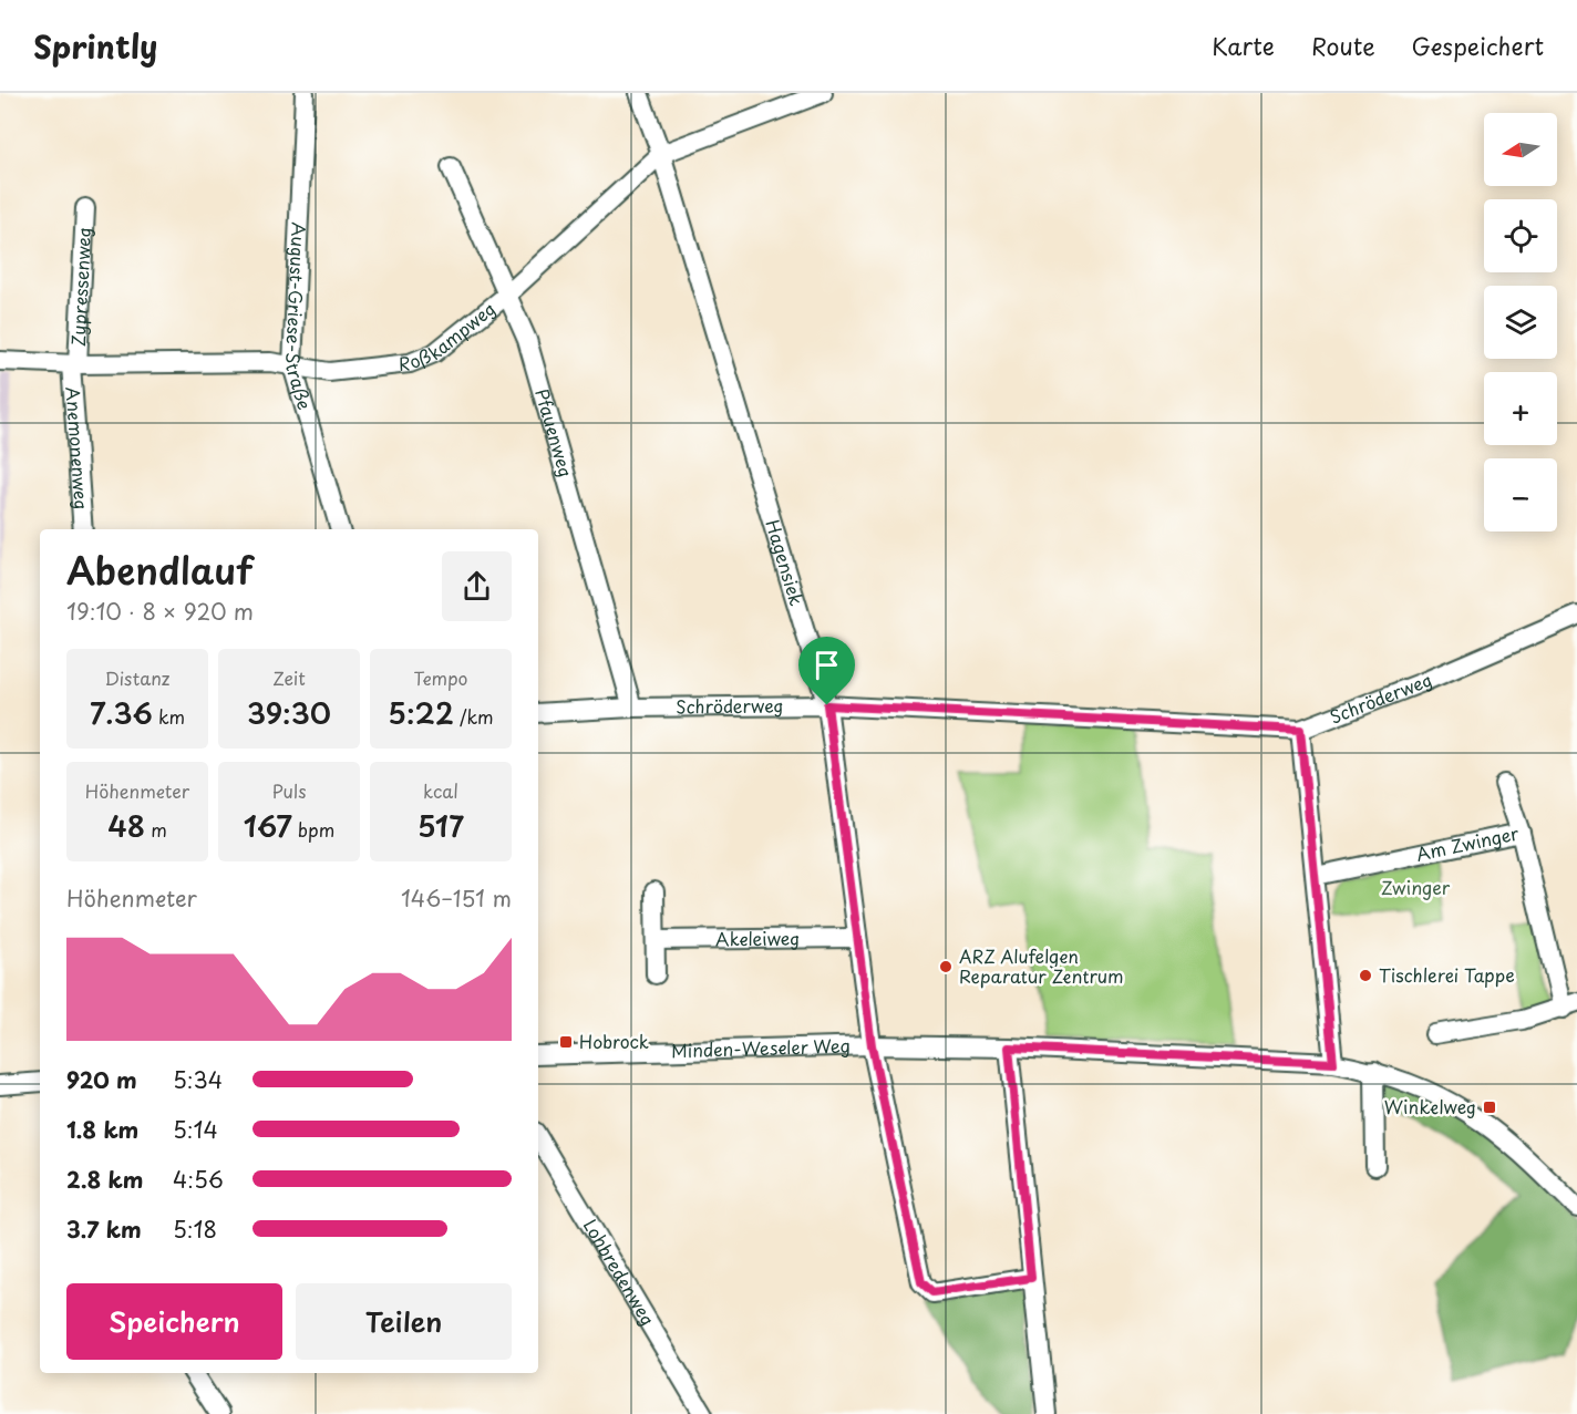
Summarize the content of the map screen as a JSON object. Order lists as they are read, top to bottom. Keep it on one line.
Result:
{"streets":{"street":["Zypressenweg","August-Griese-Straße","Roßkampweg","Pfauenweg","Anemonenweg","Hagensiek","Schröderweg","Am Zwinger","Akeleiweg","Minden-Weseler Weg","Lohbredenweg"]},"crossings":[["Zypressenweg","Roßkampweg"],["Zypressenweg","Anemonenweg"],["August-Griese-Straße","Roßkampweg"],["Roßkampweg","Pfauenweg"],["Roßkampweg","Anemonenweg"],["Roßkampweg","Hagensiek"],["Pfauenweg","Schröderweg"],["Hagensiek","Schröderweg"],["Hagensiek","Akeleiweg"],["Hagensiek","Minden-Weseler Weg"]],"parks":["Zwinger"],"places":{"other":["ARZ Alufelgen Reparatur Zentrum","Tischlerei Tappe"],"transit":["Hobrock","Winkelweg"]},"north":"left","page":{"header":"Sprintly","nav":["Karte","Route","Gespeichert"],"map_buttons":["+","−"],"heading":["Abendlauf","19:10 · 8 × 920 m"],"stats":[["Distanz","7.36 km"],["Zeit","39:30"],["Tempo","5:22 /km"],["Höhenmeter","48 m"],["Puls","167 bpm"],["kcal","517"]],"chart":["Höhenmeter","146–151 m"],"list":[{"name":"920 m","note":"5:34"},{"name":"1.8 km","note":"5:14"},{"name":"2.8 km","note":"4:56"},{"name":"3.7 km","note":"5:18"}],"buttons":["Speichern","Teilen"]}}
